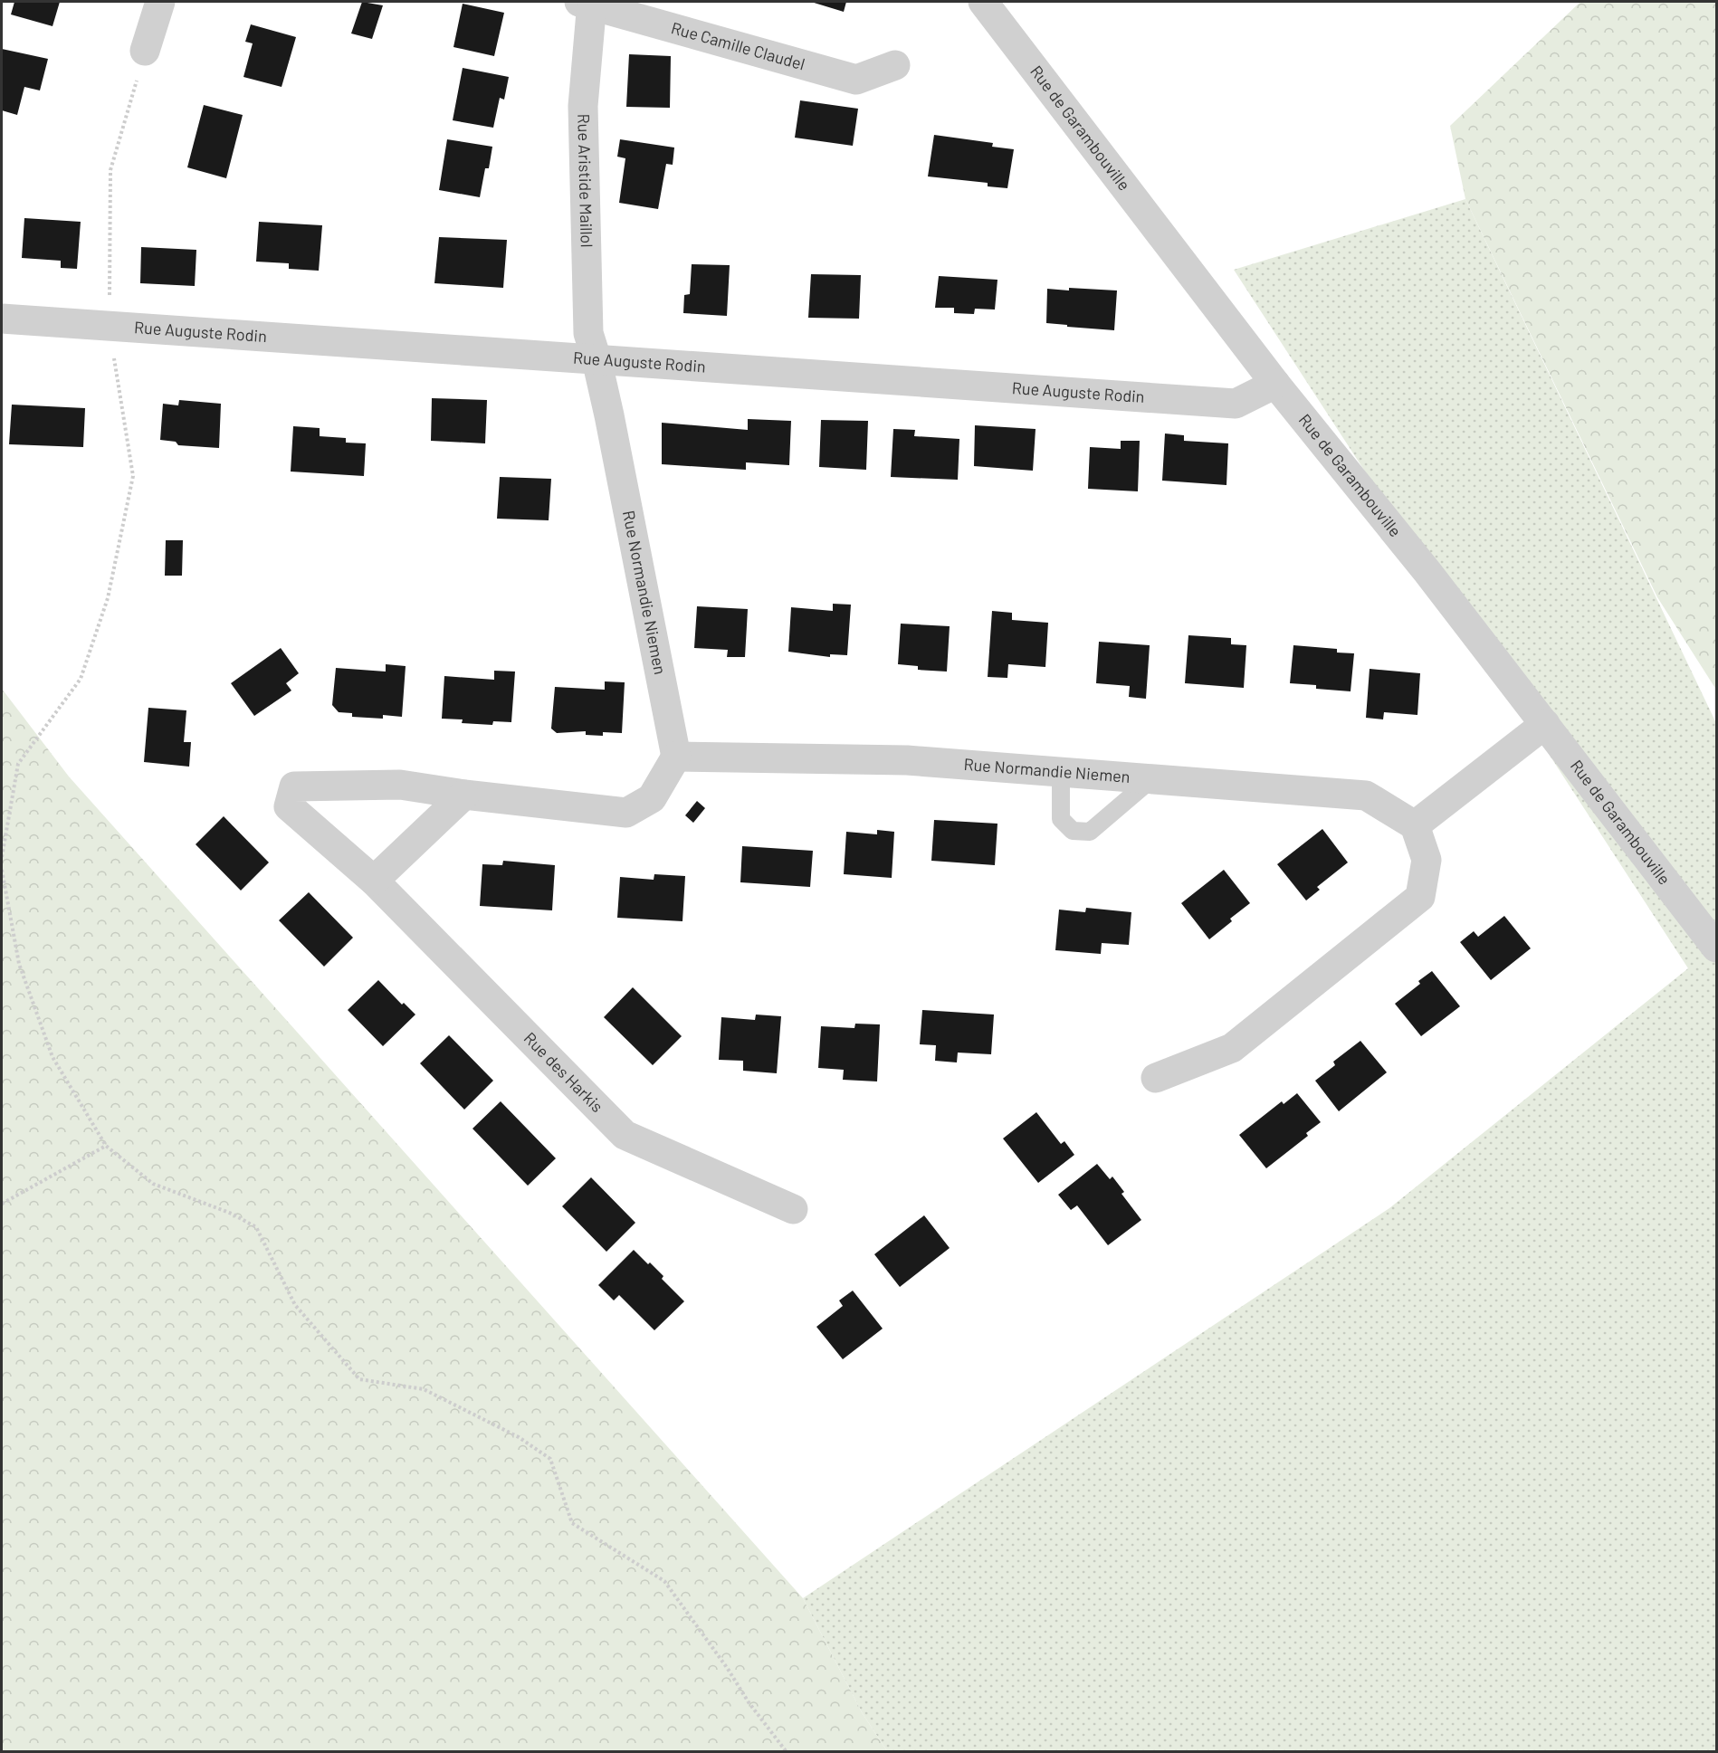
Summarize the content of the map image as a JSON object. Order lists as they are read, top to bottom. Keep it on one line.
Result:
{"streets":{"street":["Rue Camille Claudel","Rue de Garambouville","Rue Aristide Maillol","Rue Auguste Rodin","Rue Normandie Niemen","Rue des Harkis"]},"crossings":[["Rue Camille Claudel","Rue Aristide Maillol"],["Rue de Garambouville","Rue Auguste Rodin"],["Rue Aristide Maillol","Rue Auguste Rodin"],["Rue Aristide Maillol","Rue Normandie Niemen"],["Rue Auguste Rodin","Rue Normandie Niemen"],["Rue Normandie Niemen","Rue des Harkis"]]}
